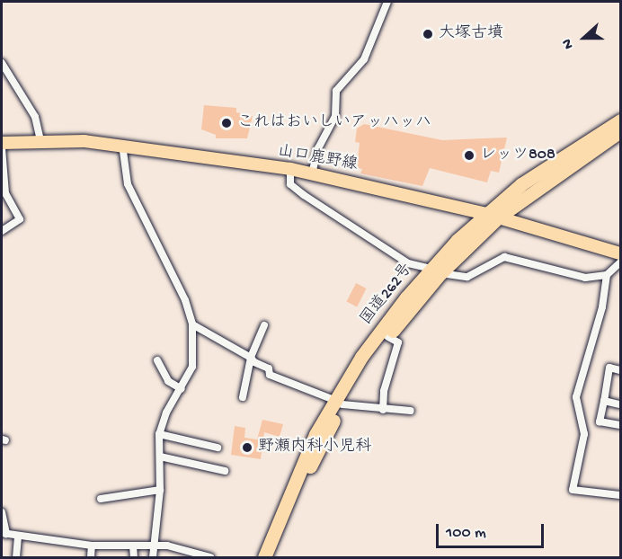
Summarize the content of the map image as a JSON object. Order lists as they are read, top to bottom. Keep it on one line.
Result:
{"streets":{"highway":["国道262号"],"main road":["山口鹿野線"]},"crossings":[["山口鹿野線","国道262号"]],"places":["大塚古墳","これはおいしいアッハッハ","レッツ808","野瀬内科小児科"],"scale_bar":"100 m","north":"left"}
